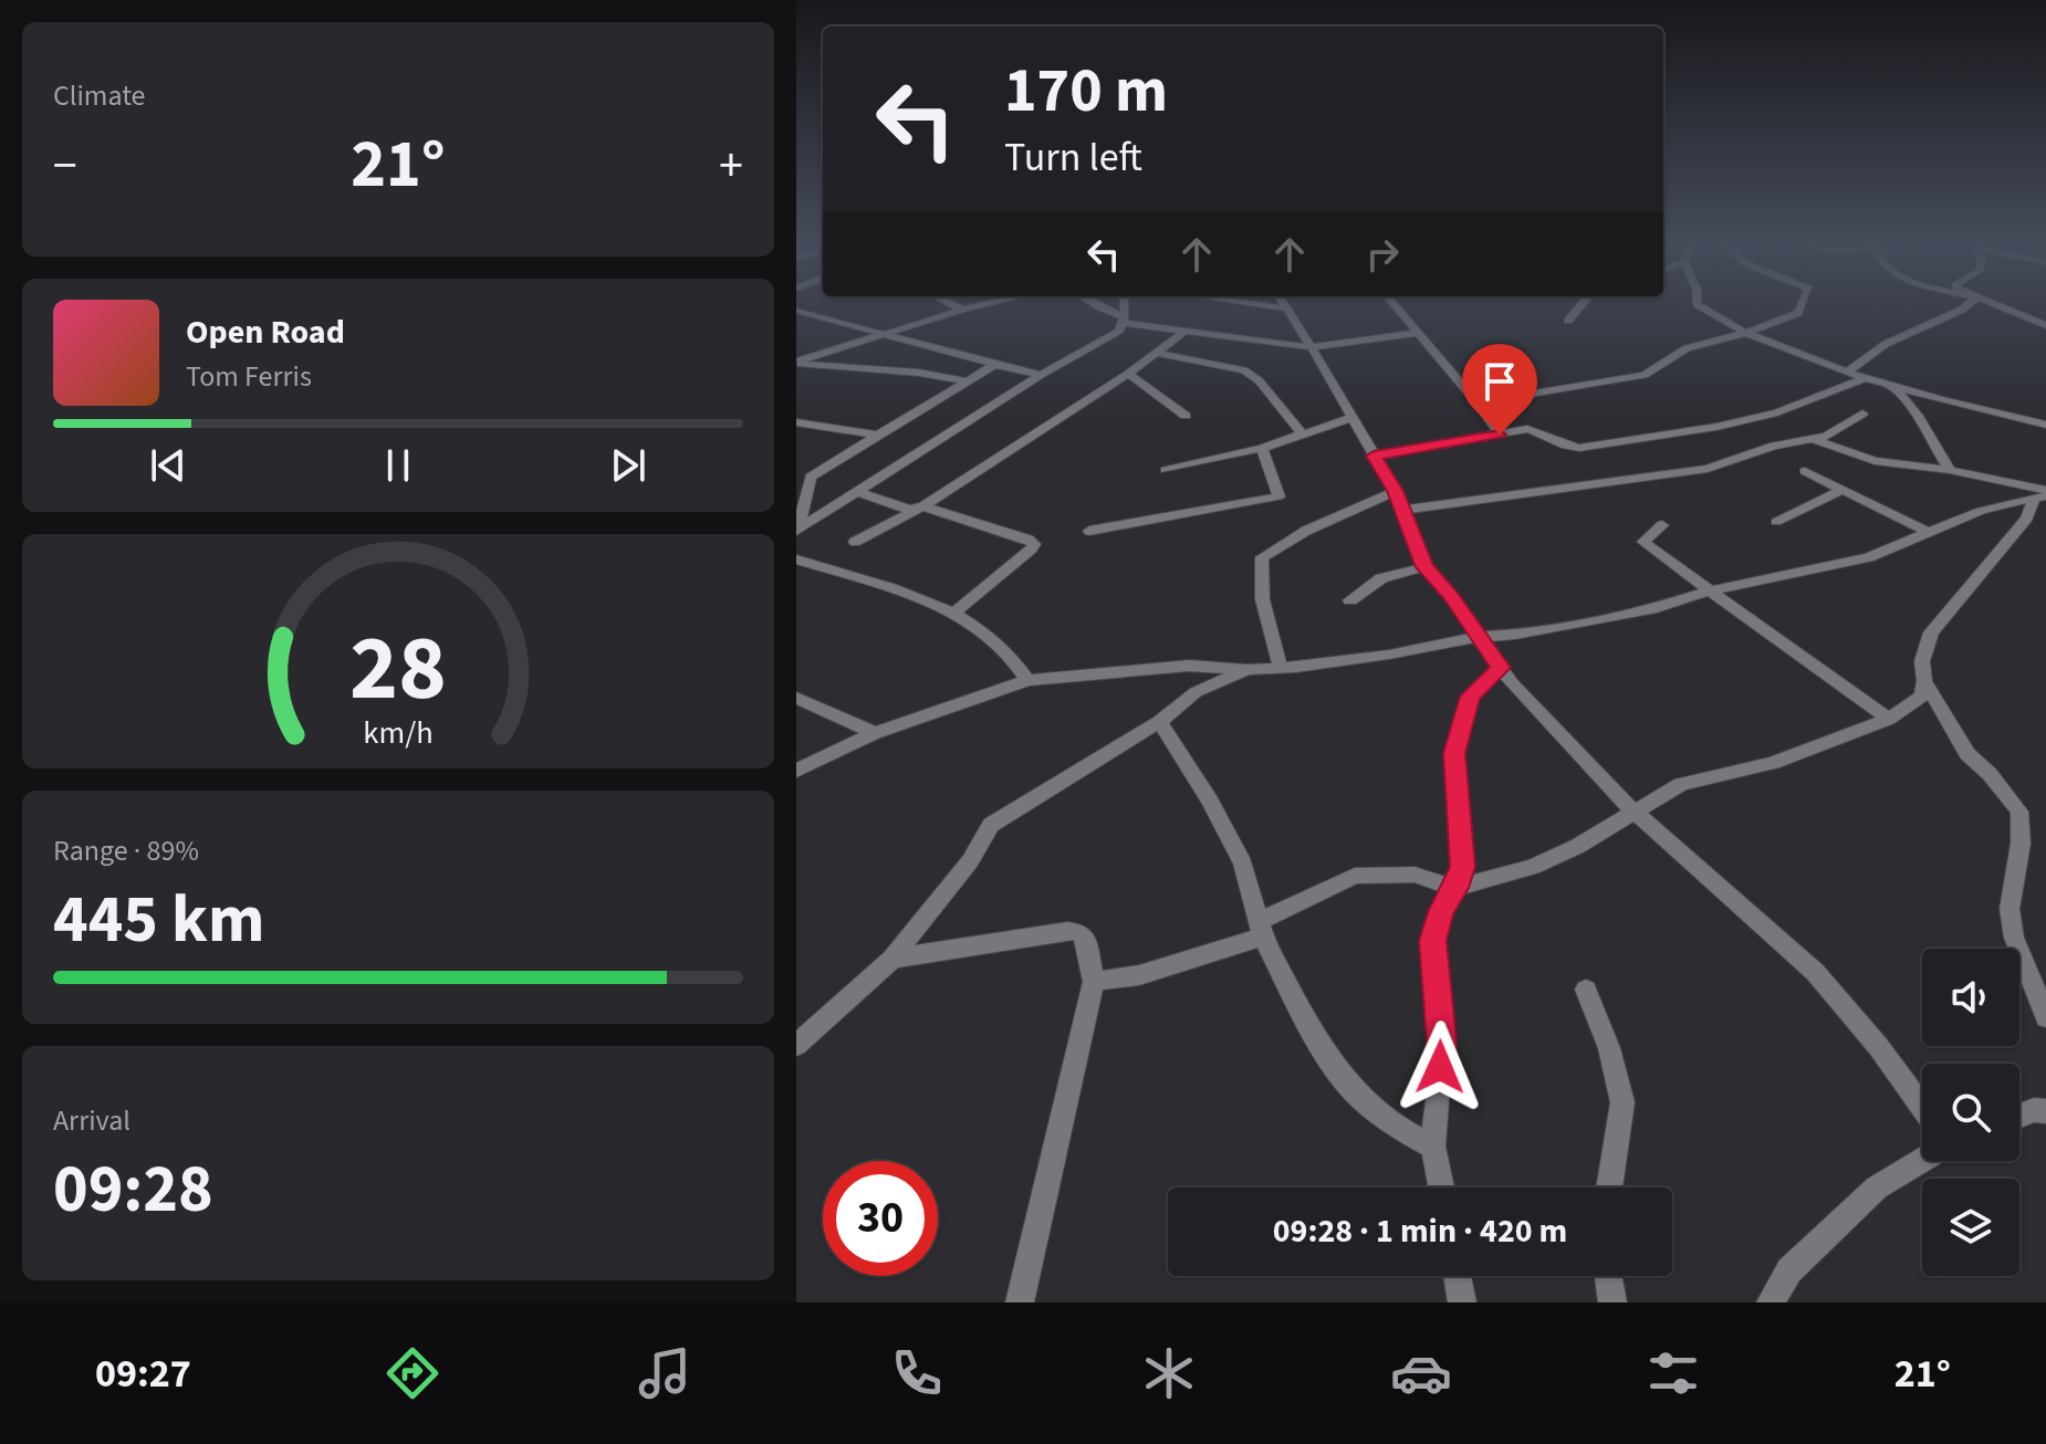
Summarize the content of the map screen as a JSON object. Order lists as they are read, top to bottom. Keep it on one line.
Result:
{"page":{"tile":["Climate",["Range · 89%","445 km"],["Arrival","09:28"]],"turn":["170 m","Turn left"],"heat":["−","21°","+"],"song":["Open Road","Tom Ferris"],"limit":"30","trip":"09:28 · 1 min · 420 m","tabs":["09:27","21°"],"gauge":["28","km/h"]}}
